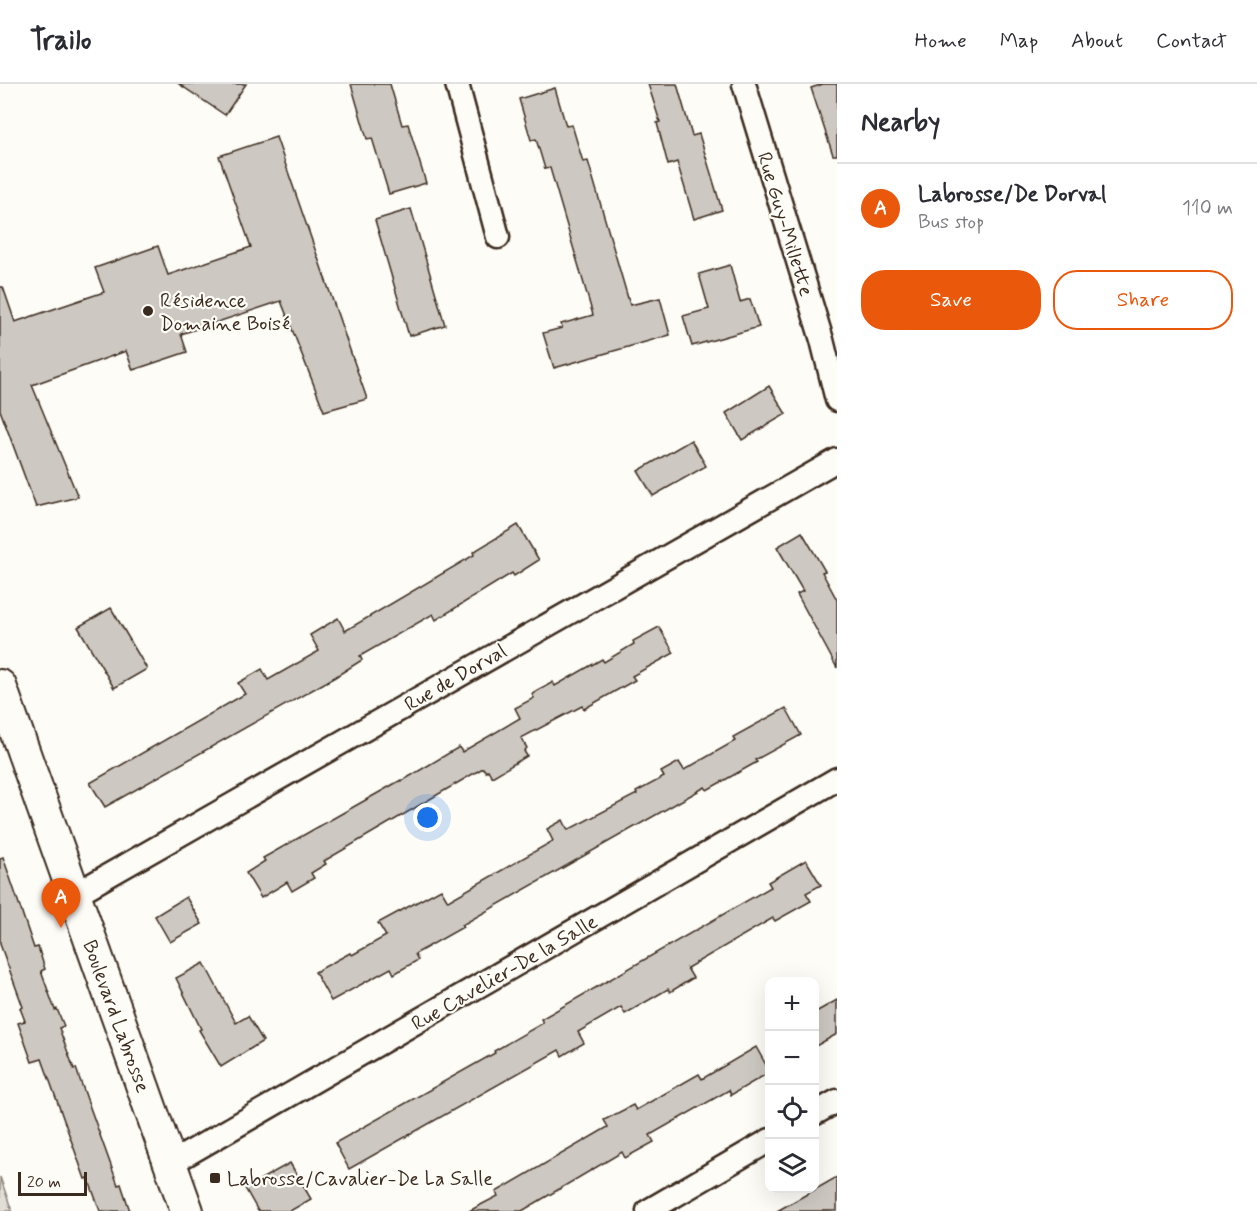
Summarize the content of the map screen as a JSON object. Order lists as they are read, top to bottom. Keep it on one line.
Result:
{"streets":{"main road":["Boulevard Labrosse"],"street":["Rue Guy-Millette","Rue de Dorval","Rue Cavelier-De la Salle"]},"crossings":[["Rue de Dorval","Boulevard Labrosse"],["Rue Cavelier-De la Salle","Boulevard Labrosse"]],"places":{"other":["Résidence Domaine Boisé"],"transit":["Labrosse/Cavalier-De La Salle"]},"scale_bar":"20 m","page":{"header":"Trailo","nav":["Home","Map","About","Contact"],"heading":"Nearby","list":[{"mark":"A","name":"Labrosse/De Dorval","note":"Bus stop","value":"110 m"}],"buttons":["Save","Share"],"pins":"A","map_buttons":["+","−"],"scale":"20 m"}}
